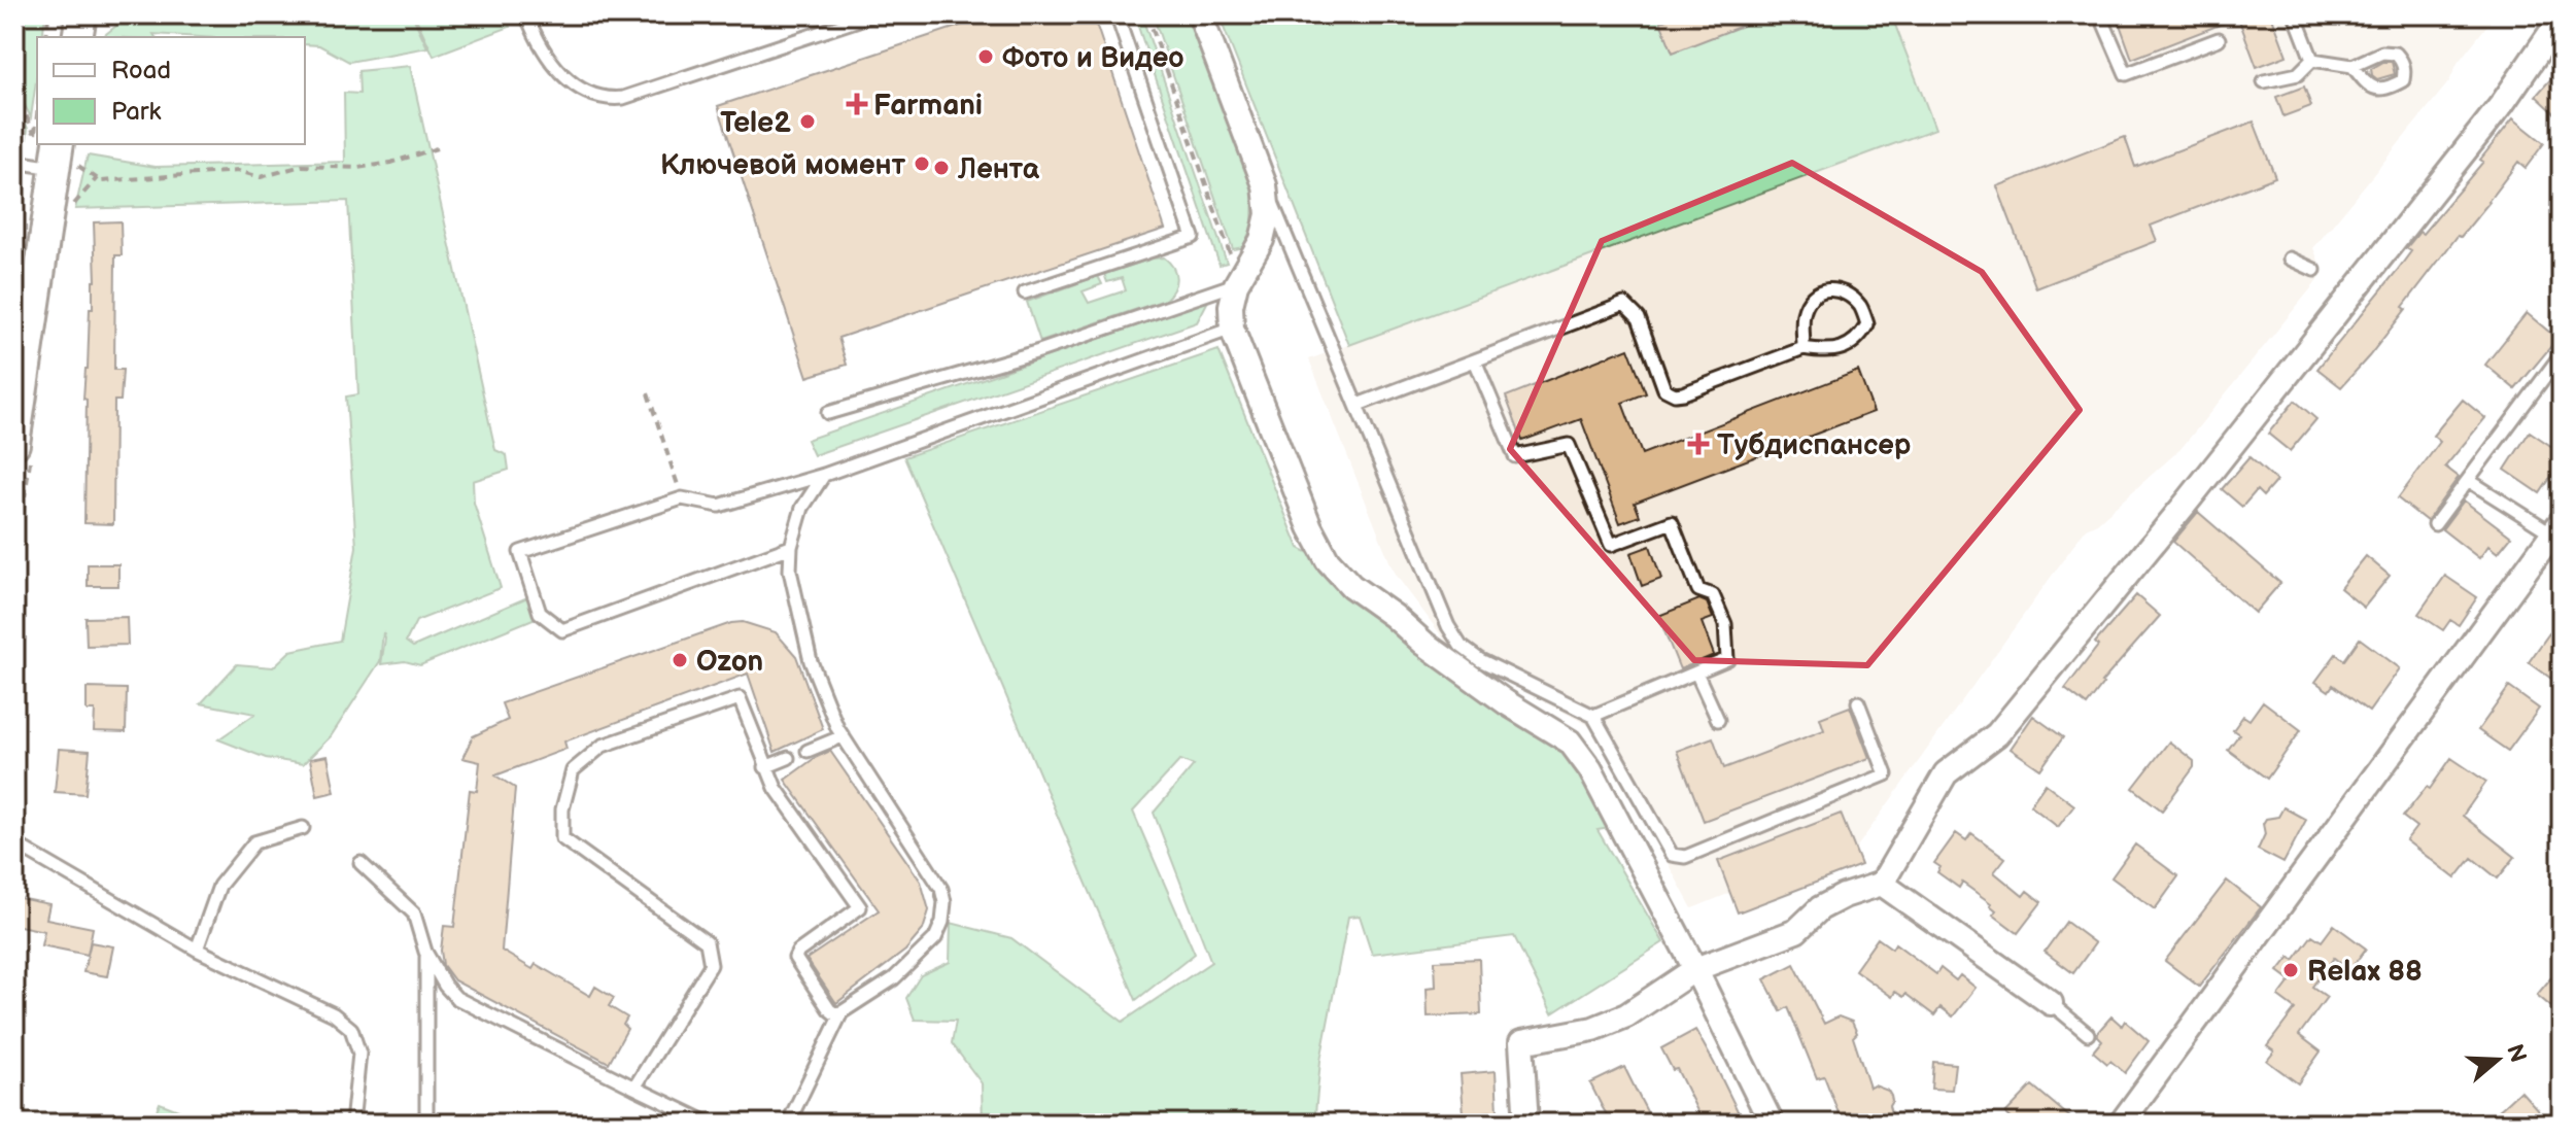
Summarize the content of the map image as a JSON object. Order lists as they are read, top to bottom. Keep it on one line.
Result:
{"places":{"other":["Фото и Видео","Tele2","Ключевой момент","Лента","Ozon","Relax 88"],"health":["Farmani","Тубдиспансер"]},"legend":["Road","Park"],"north":"right"}
